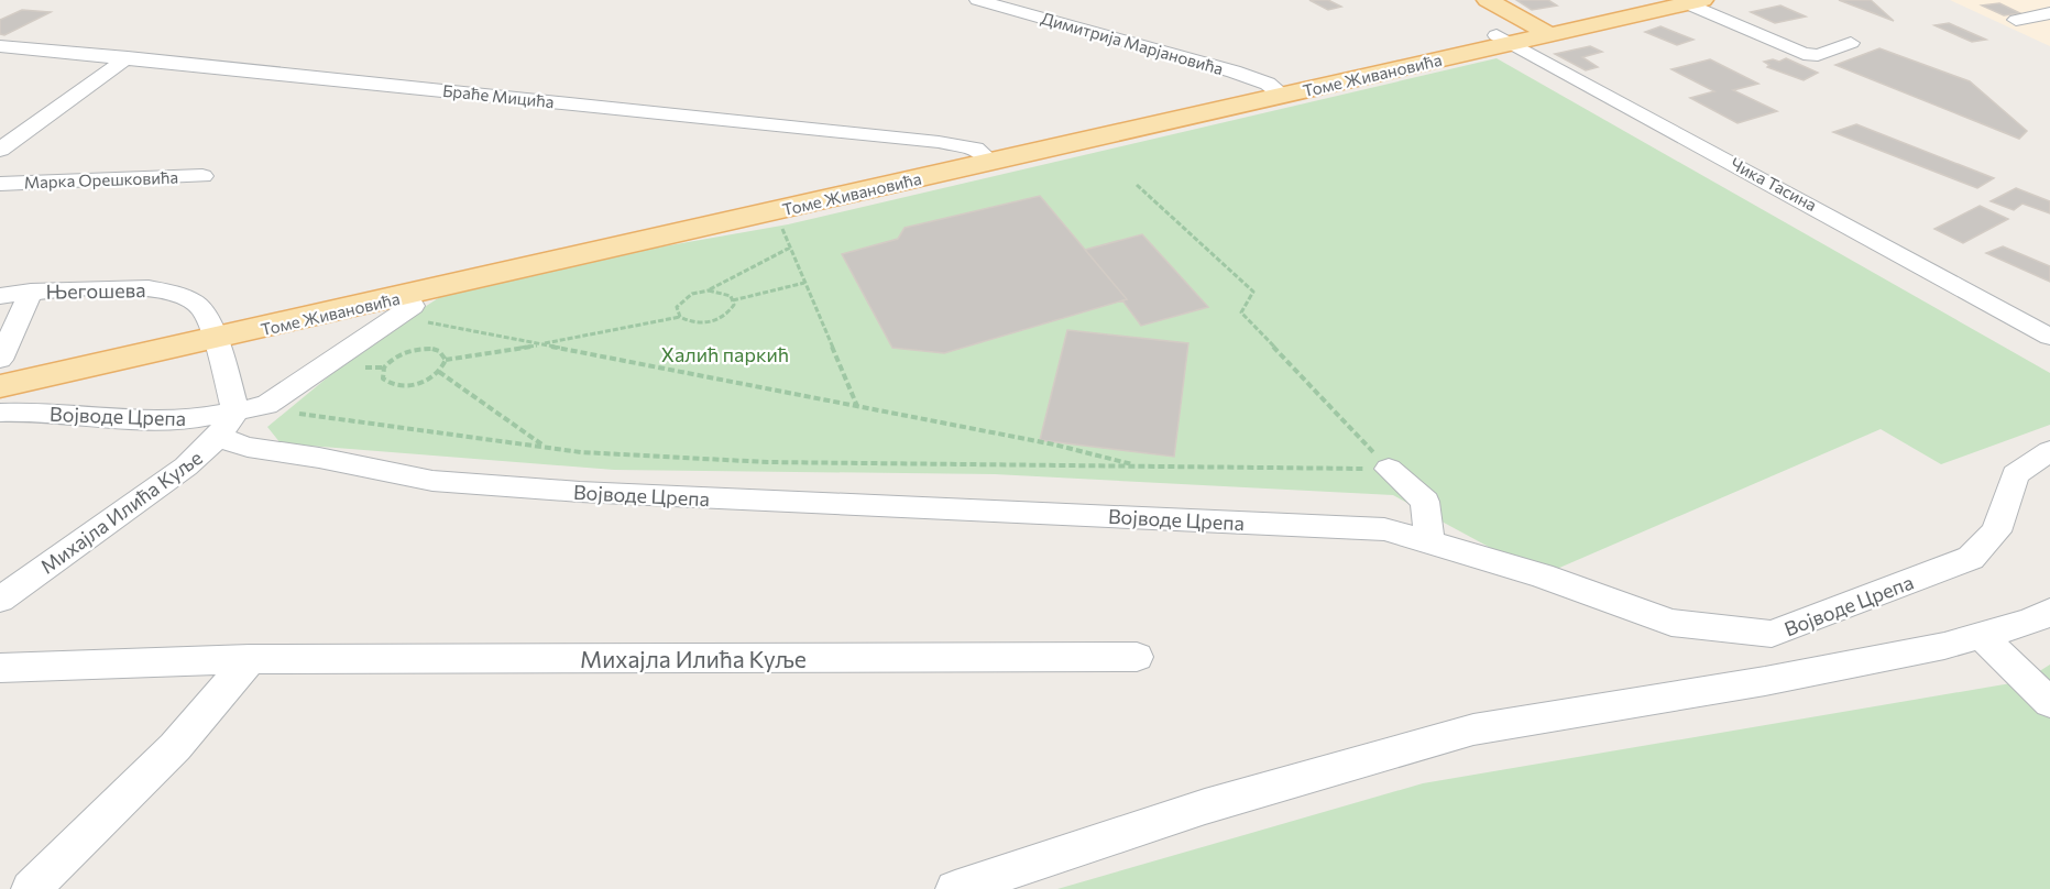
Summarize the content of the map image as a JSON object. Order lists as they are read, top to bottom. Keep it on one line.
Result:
{"streets":{"main road":["Томе Живановића"],"street":["Димитрија Марјановића","Браће Мицића","Марка Орешковића","Чика Тасина","Његошева","Војводе Црепа","Михајла Илића Куље"]},"crossings":[["Димитрија Марјановића","Томе Живановића"],["Томе Живановића","Браће Мицића"],["Томе Живановића","Чика Тасина"],["Томе Живановића","Његошева"],["Војводе Црепа","Михајла Илића Куље"]],"parks":["Халић паркић"]}
